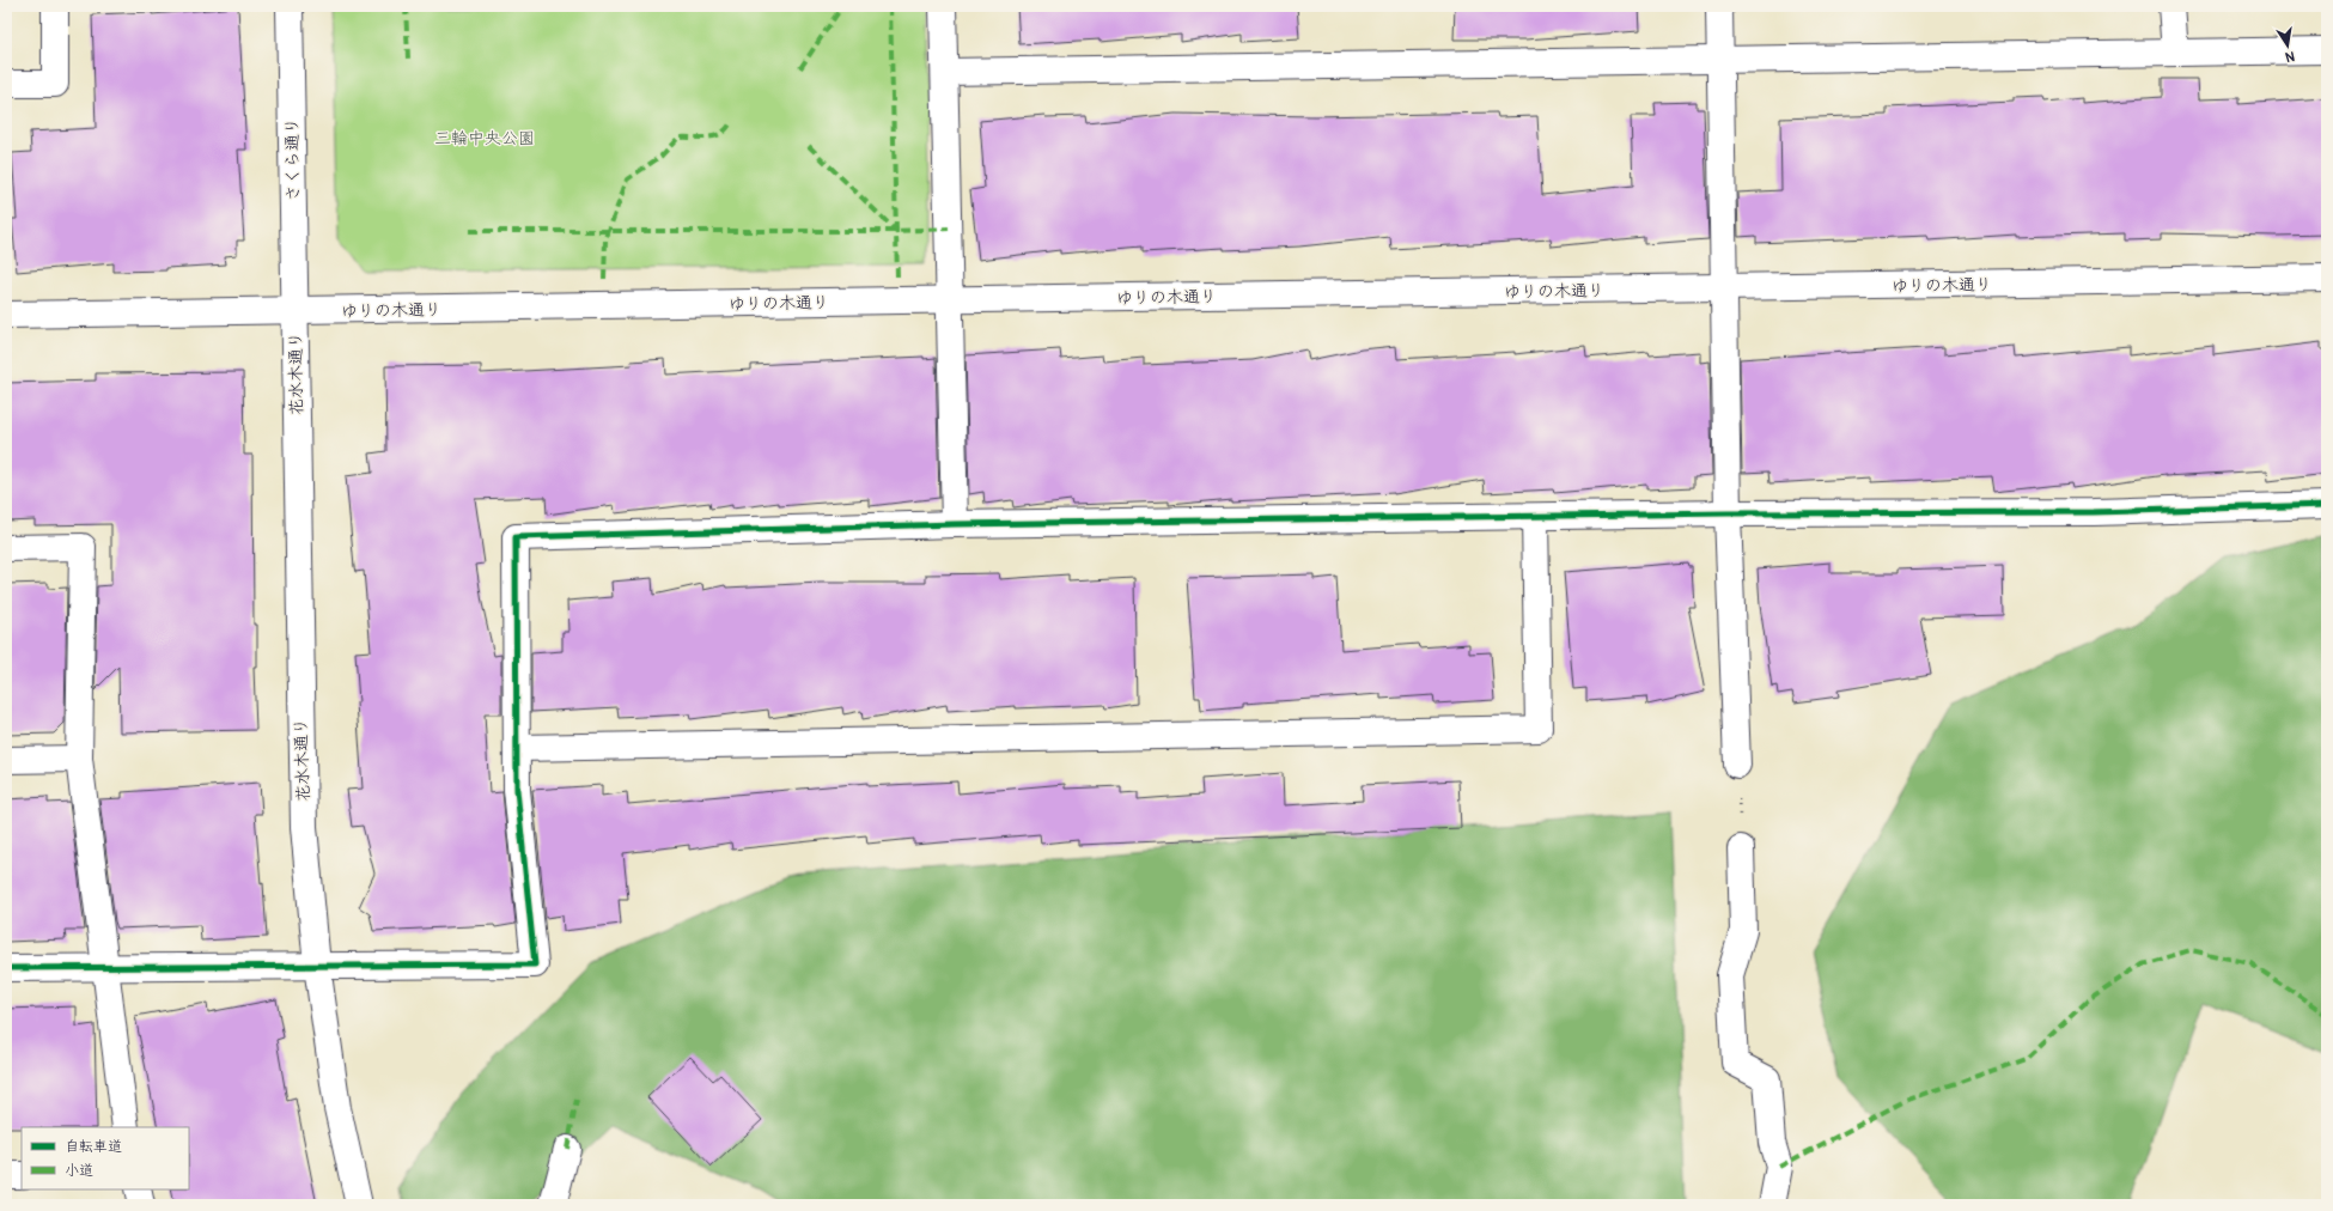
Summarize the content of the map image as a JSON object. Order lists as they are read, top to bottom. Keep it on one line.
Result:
{"streets":{"street":["さくら通り","ゆりの木通り","花水木通り"]},"crossings":[["さくら通り","ゆりの木通り"],["さくら通り","花水木通り"],["ゆりの木通り","花水木通り"]],"parks":["三輪中央公園"],"legend":["自転車道","小道"],"north":"bottom"}
